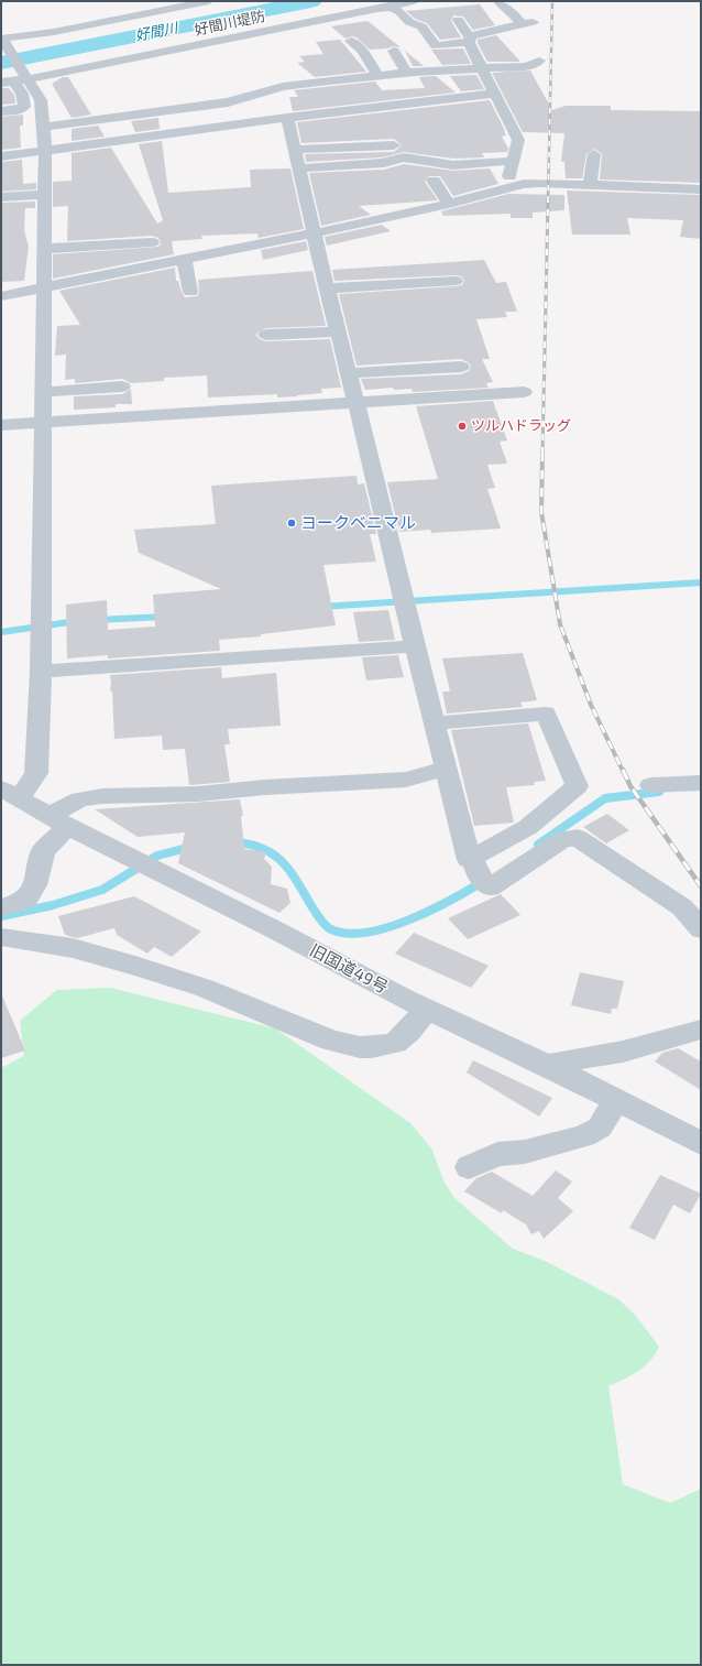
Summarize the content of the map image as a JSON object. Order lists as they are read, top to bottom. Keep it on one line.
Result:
{"streets":{"street":["好間川堤防","旧国道49号"]},"water":["好間川"],"places":["ツルハドラッグ","ヨークベニマル"]}
